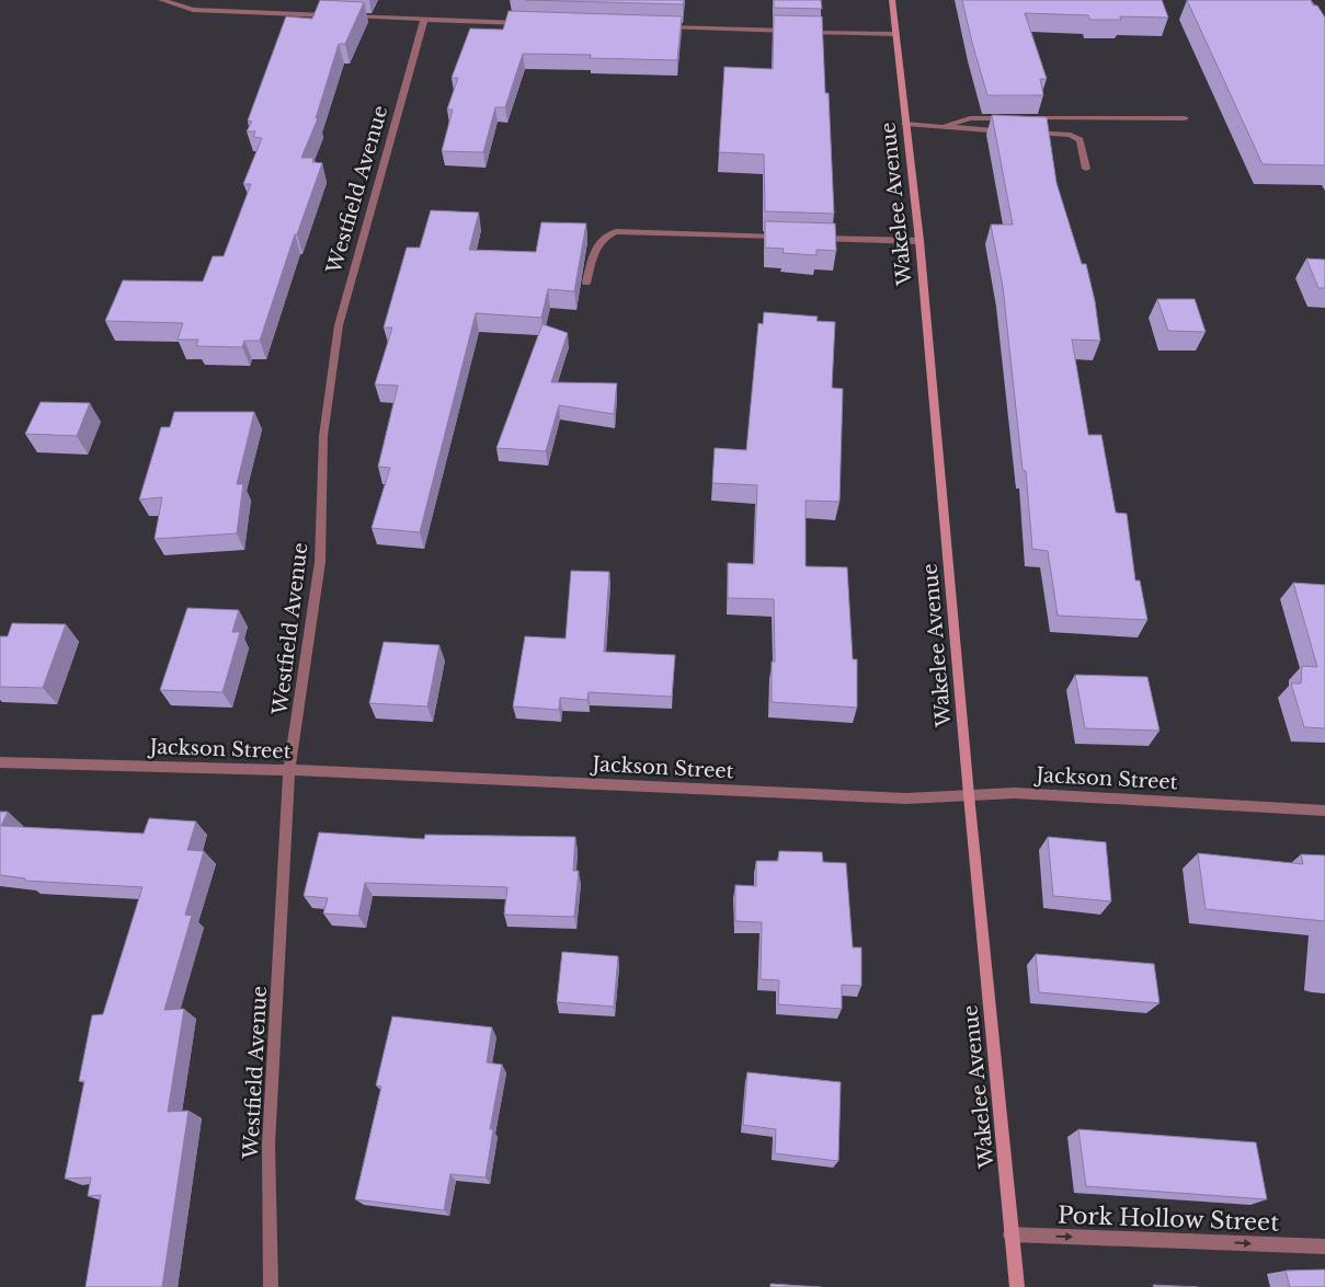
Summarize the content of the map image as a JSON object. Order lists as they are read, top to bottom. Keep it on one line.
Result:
{"streets":{"main road":["Wakelee Avenue"],"street":["Westfield Avenue","Jackson Street","Pork Hollow Street"]},"crossings":[["Westfield Avenue","Jackson Street"],["Wakelee Avenue","Jackson Street"],["Wakelee Avenue","Pork Hollow Street"]],"one_way":["Pork Hollow Street"]}
